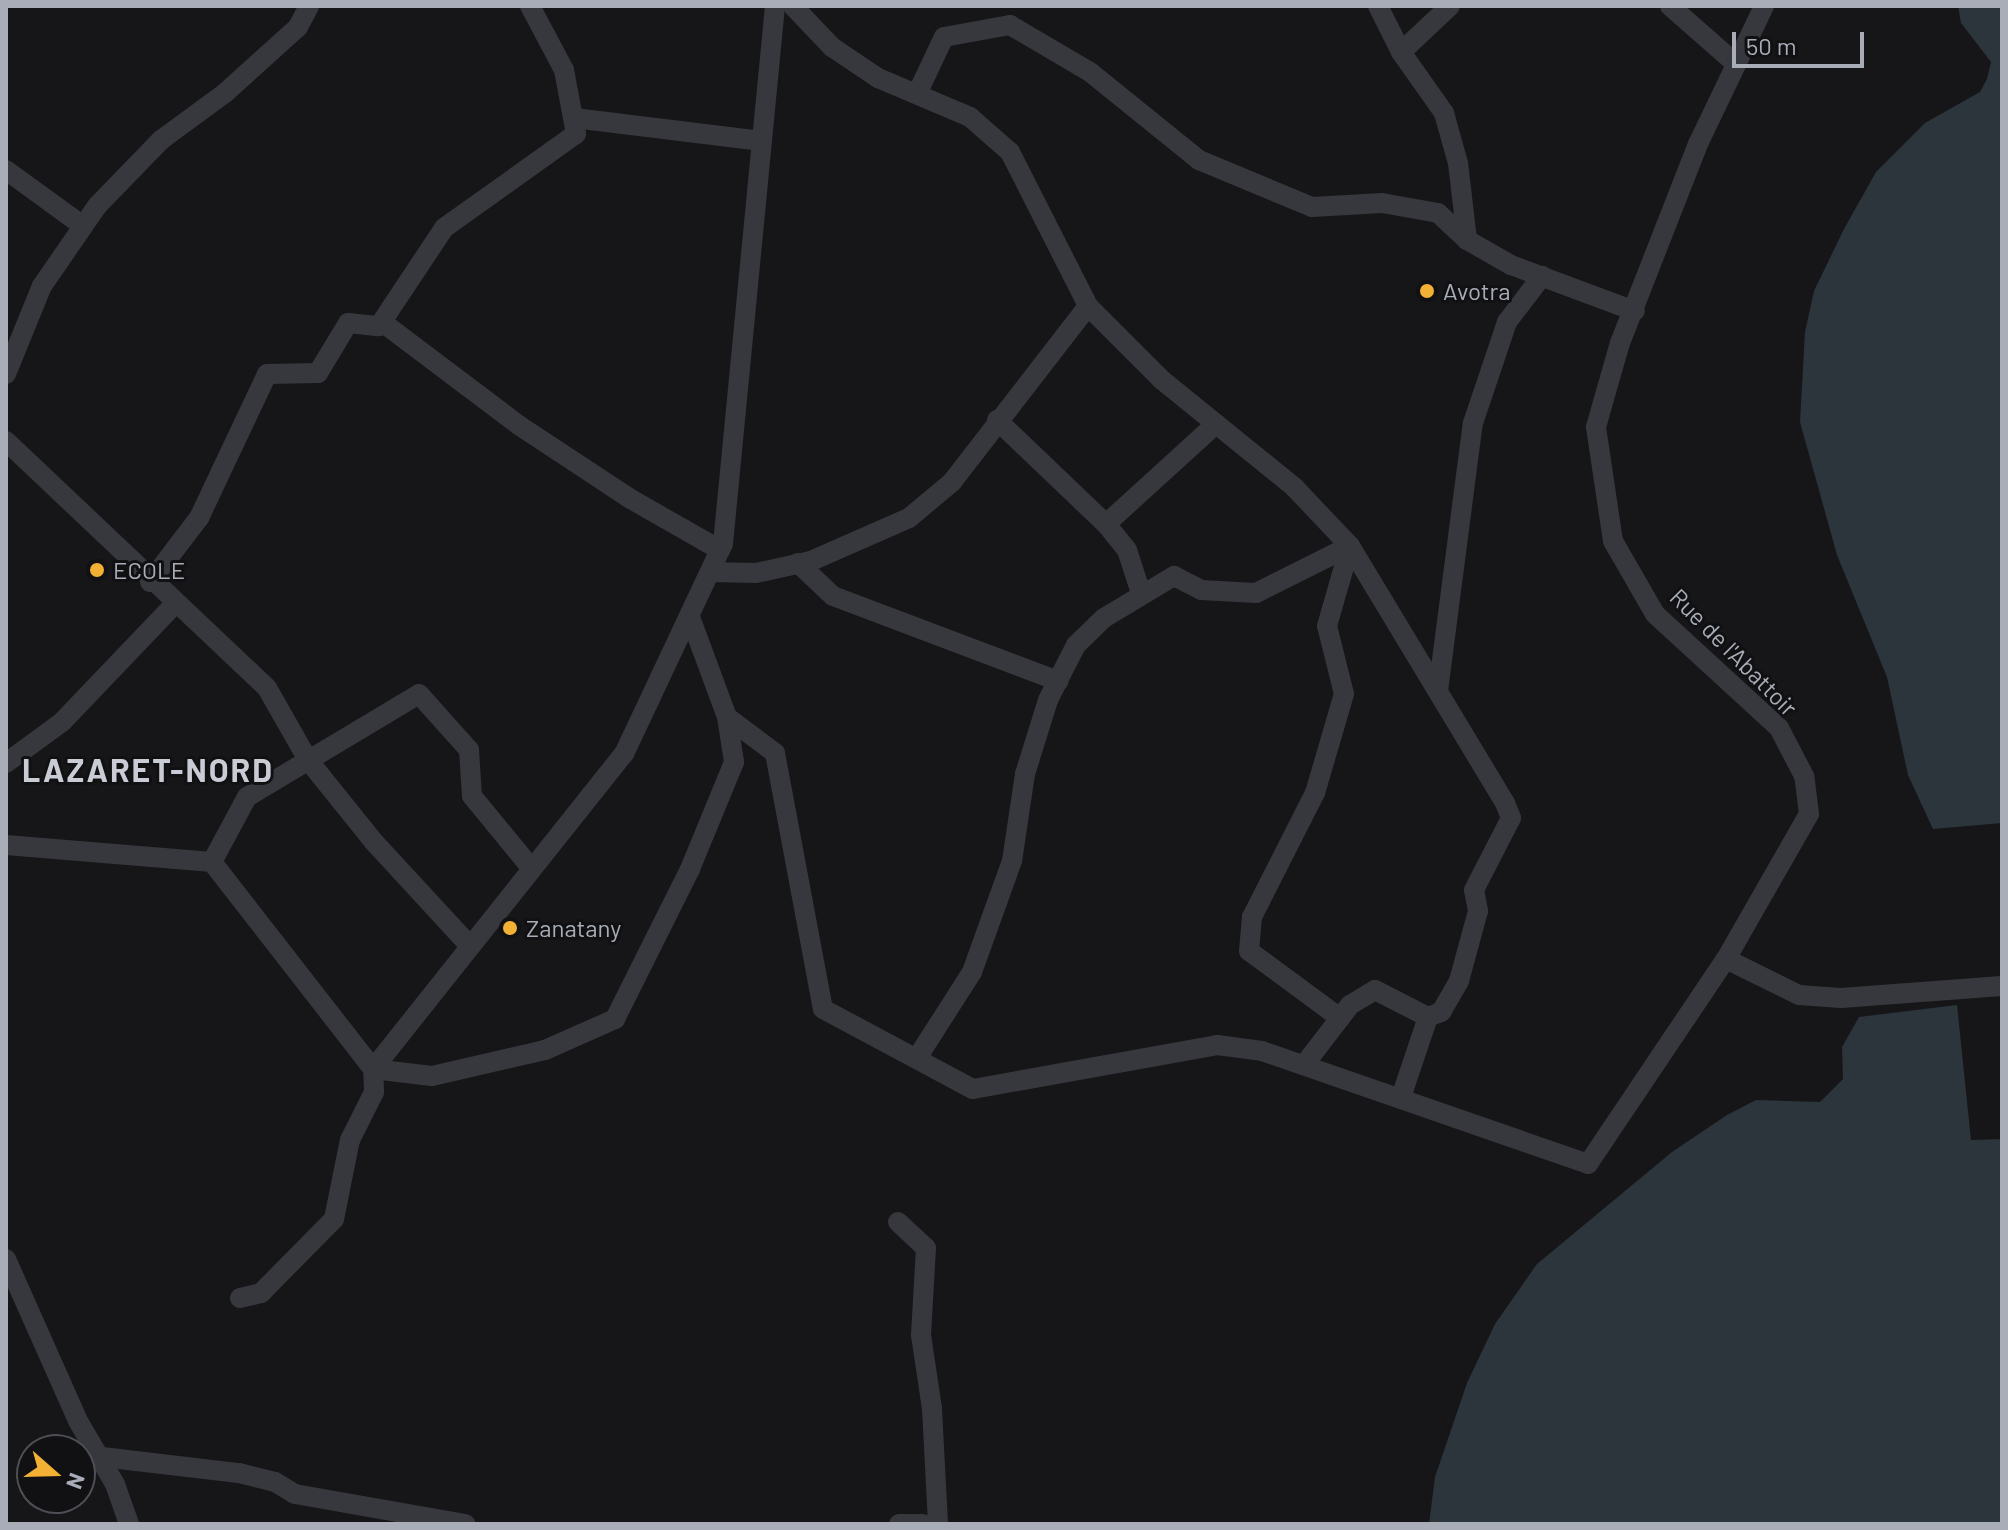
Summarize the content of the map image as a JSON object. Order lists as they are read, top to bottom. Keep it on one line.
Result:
{"streets":{"street":["Rue de l'Abattoir"]},"districts":["LAZARET-NORD"],"places":["Avotra","ECOLE","Zanatany"],"scale_bar":"50 m","north":"right"}
